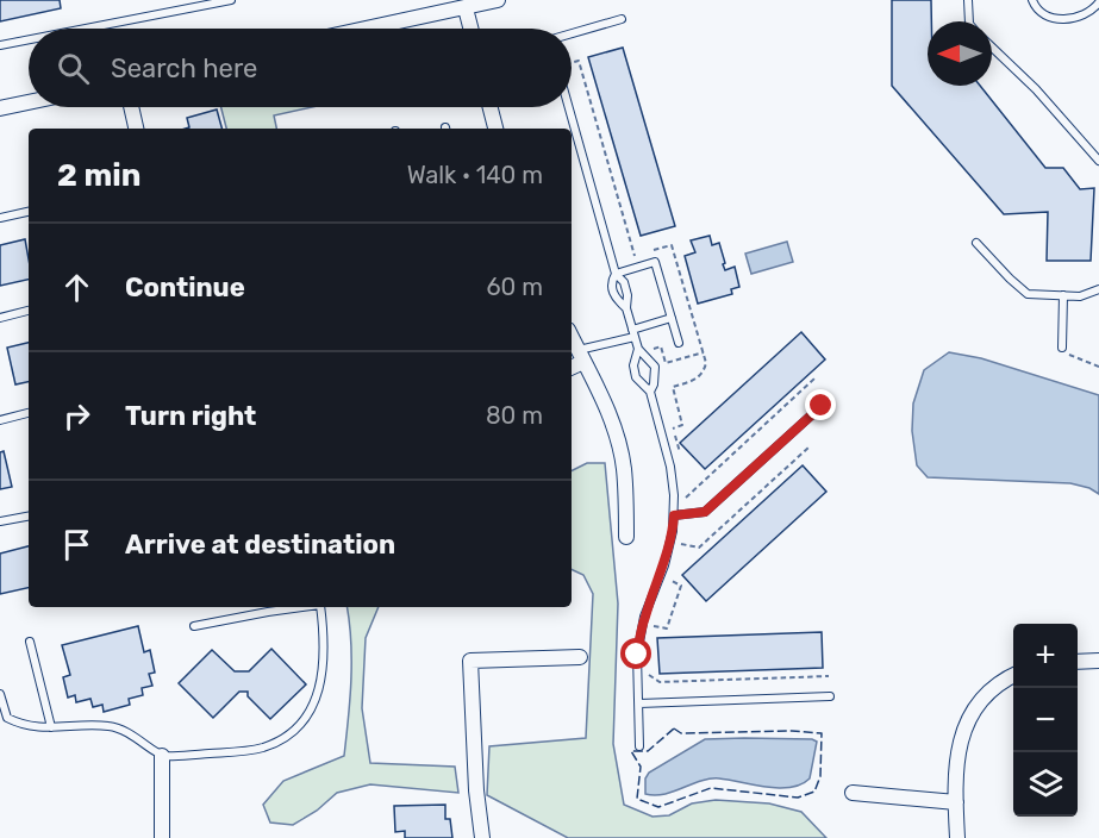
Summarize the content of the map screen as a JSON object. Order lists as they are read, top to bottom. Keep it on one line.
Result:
{"north":"left","page":{"search":"Search here","heading":["2 min","Walk · 140 m"],"list":[["Continue","60 m"],["Turn right","80 m"],"Arrive at destination"],"map_buttons":["+","−"]}}
